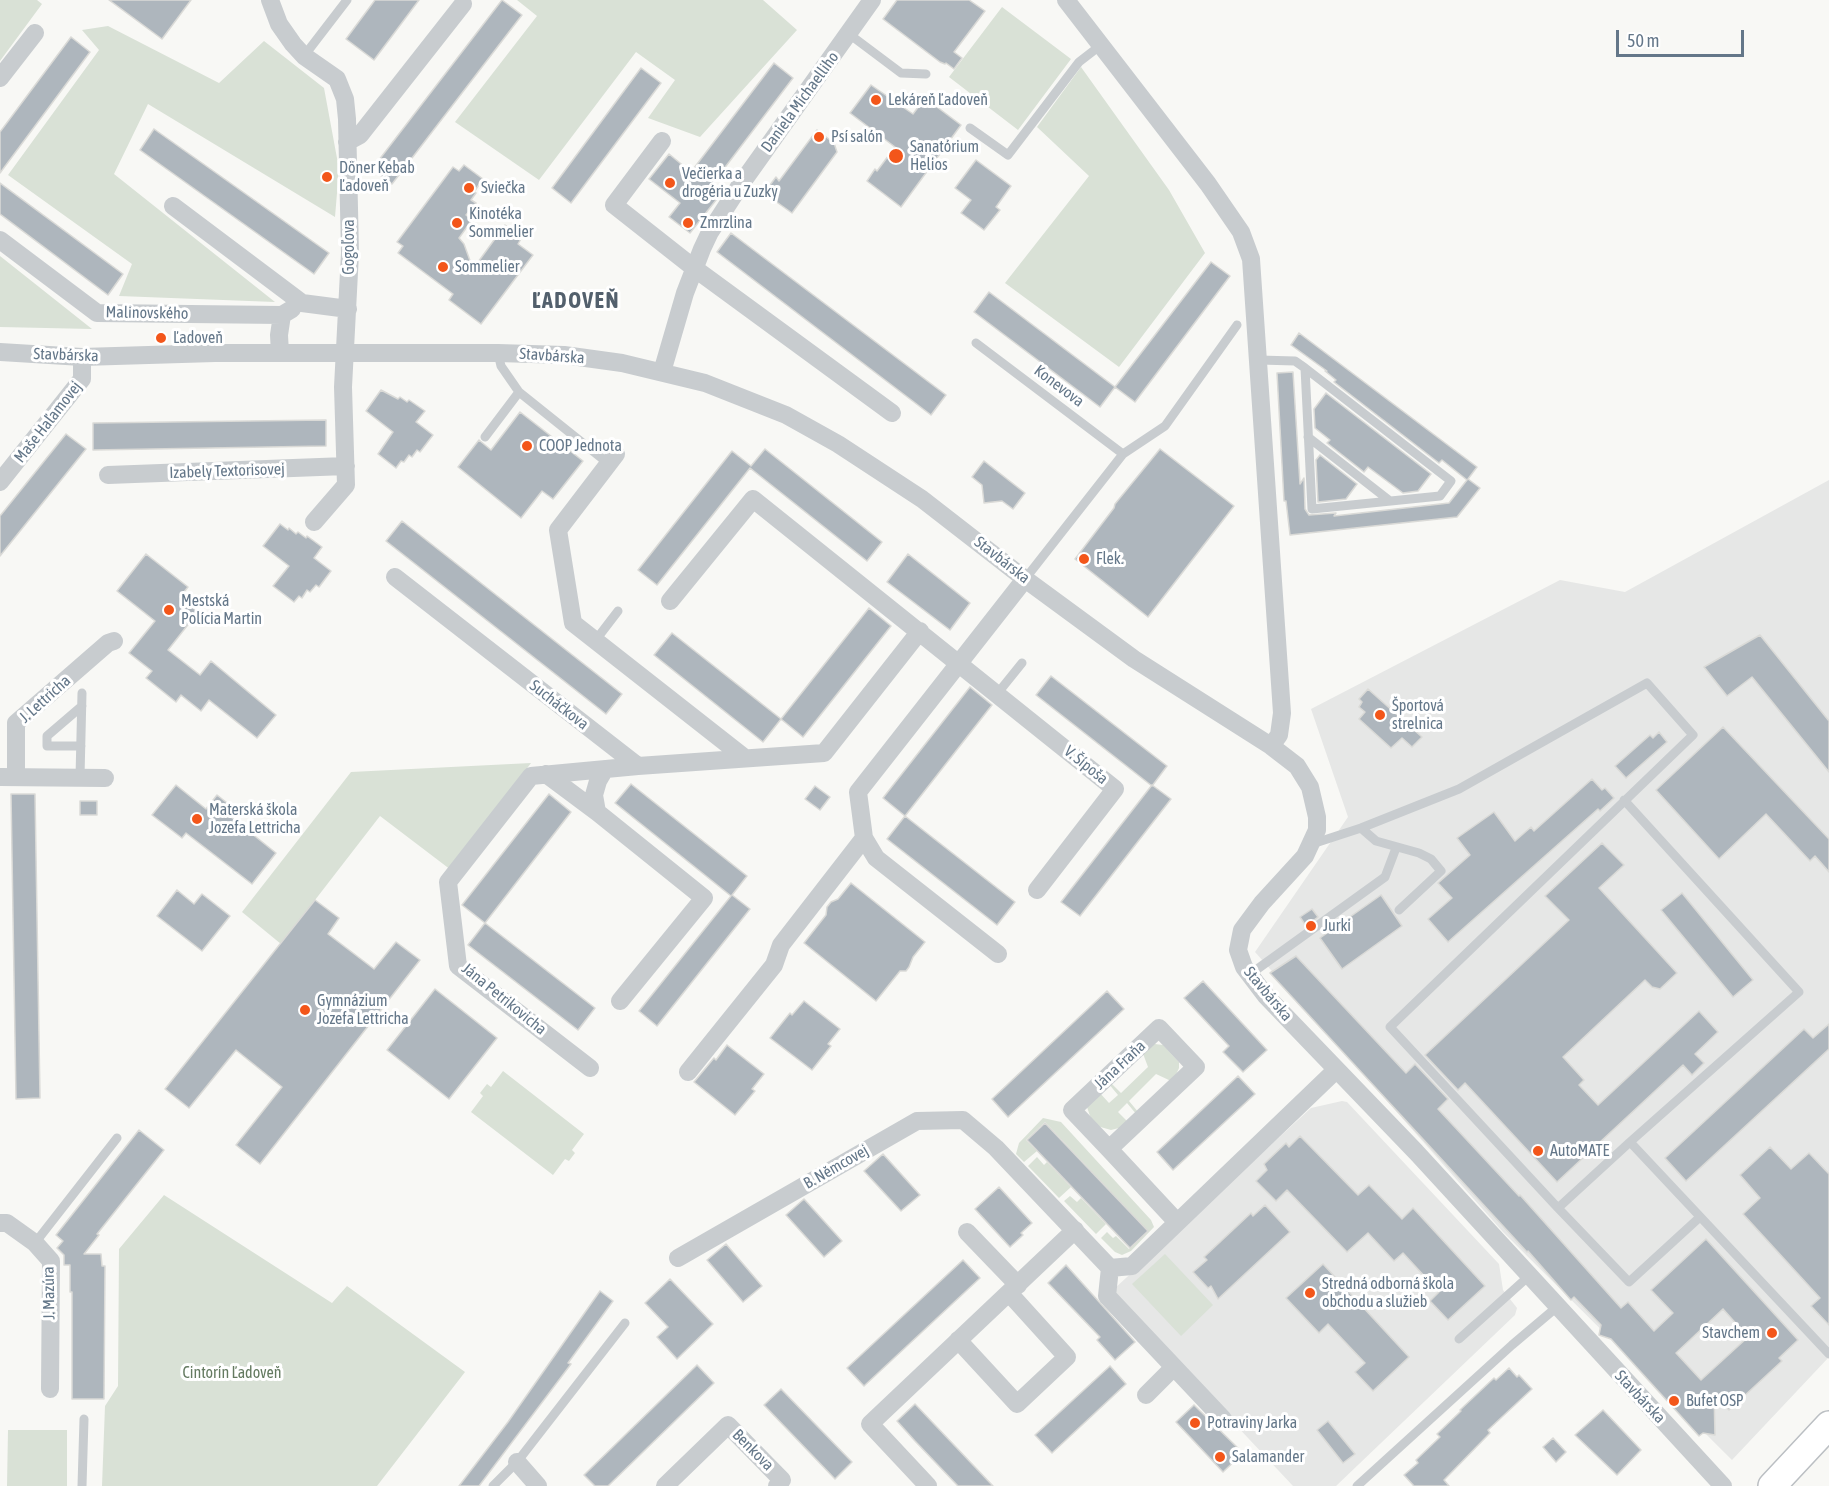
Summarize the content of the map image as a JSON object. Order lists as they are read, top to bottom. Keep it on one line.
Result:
{"streets":{"street":["Daniela Michaelliho","Gogoľova","Malinovského","Stavbárska","Maše Haľamovej","Izabely Textorisovej","J. Lettricha","Sucháčkova","V. Šípoša","Jána Petrikovicha","Jána Fraňa","B. Němcovej","J. Mazúra","Benkova"],"lane":["Konevova"]},"crossings":[["Daniela Michaelliho","Stavbárska"],["Gogoľova","Stavbárska"],["Stavbárska","Maše Haľamovej"],["Sucháčkova","Jána Petrikovicha"]],"districts":["ĽADOVEŇ"],"parks":["Cintorín Ľadoveň"],"places":["Lekáreň Ľadoveň","Psí salón","Sanatórium Helios","Döner Kebab Ľadoveň","Večierka a drogéria u Zuzky","Sviečka","Kinotéka Sommelier","Zmrzlina","Sommelier","Ľadoveň","COOP Jednota","Flek.","Mestská Polícia Martin","Športová strelnica","Materská škola Jozefa Lettricha","Jurki","Gymnázium Jozefa Lettricha","AutoMATE","Stredná odborná škola obchodu a služieb","Stavchem","Bufet OSP","Potraviny Jarka","Salamander"],"scale_bar":"50 m"}
